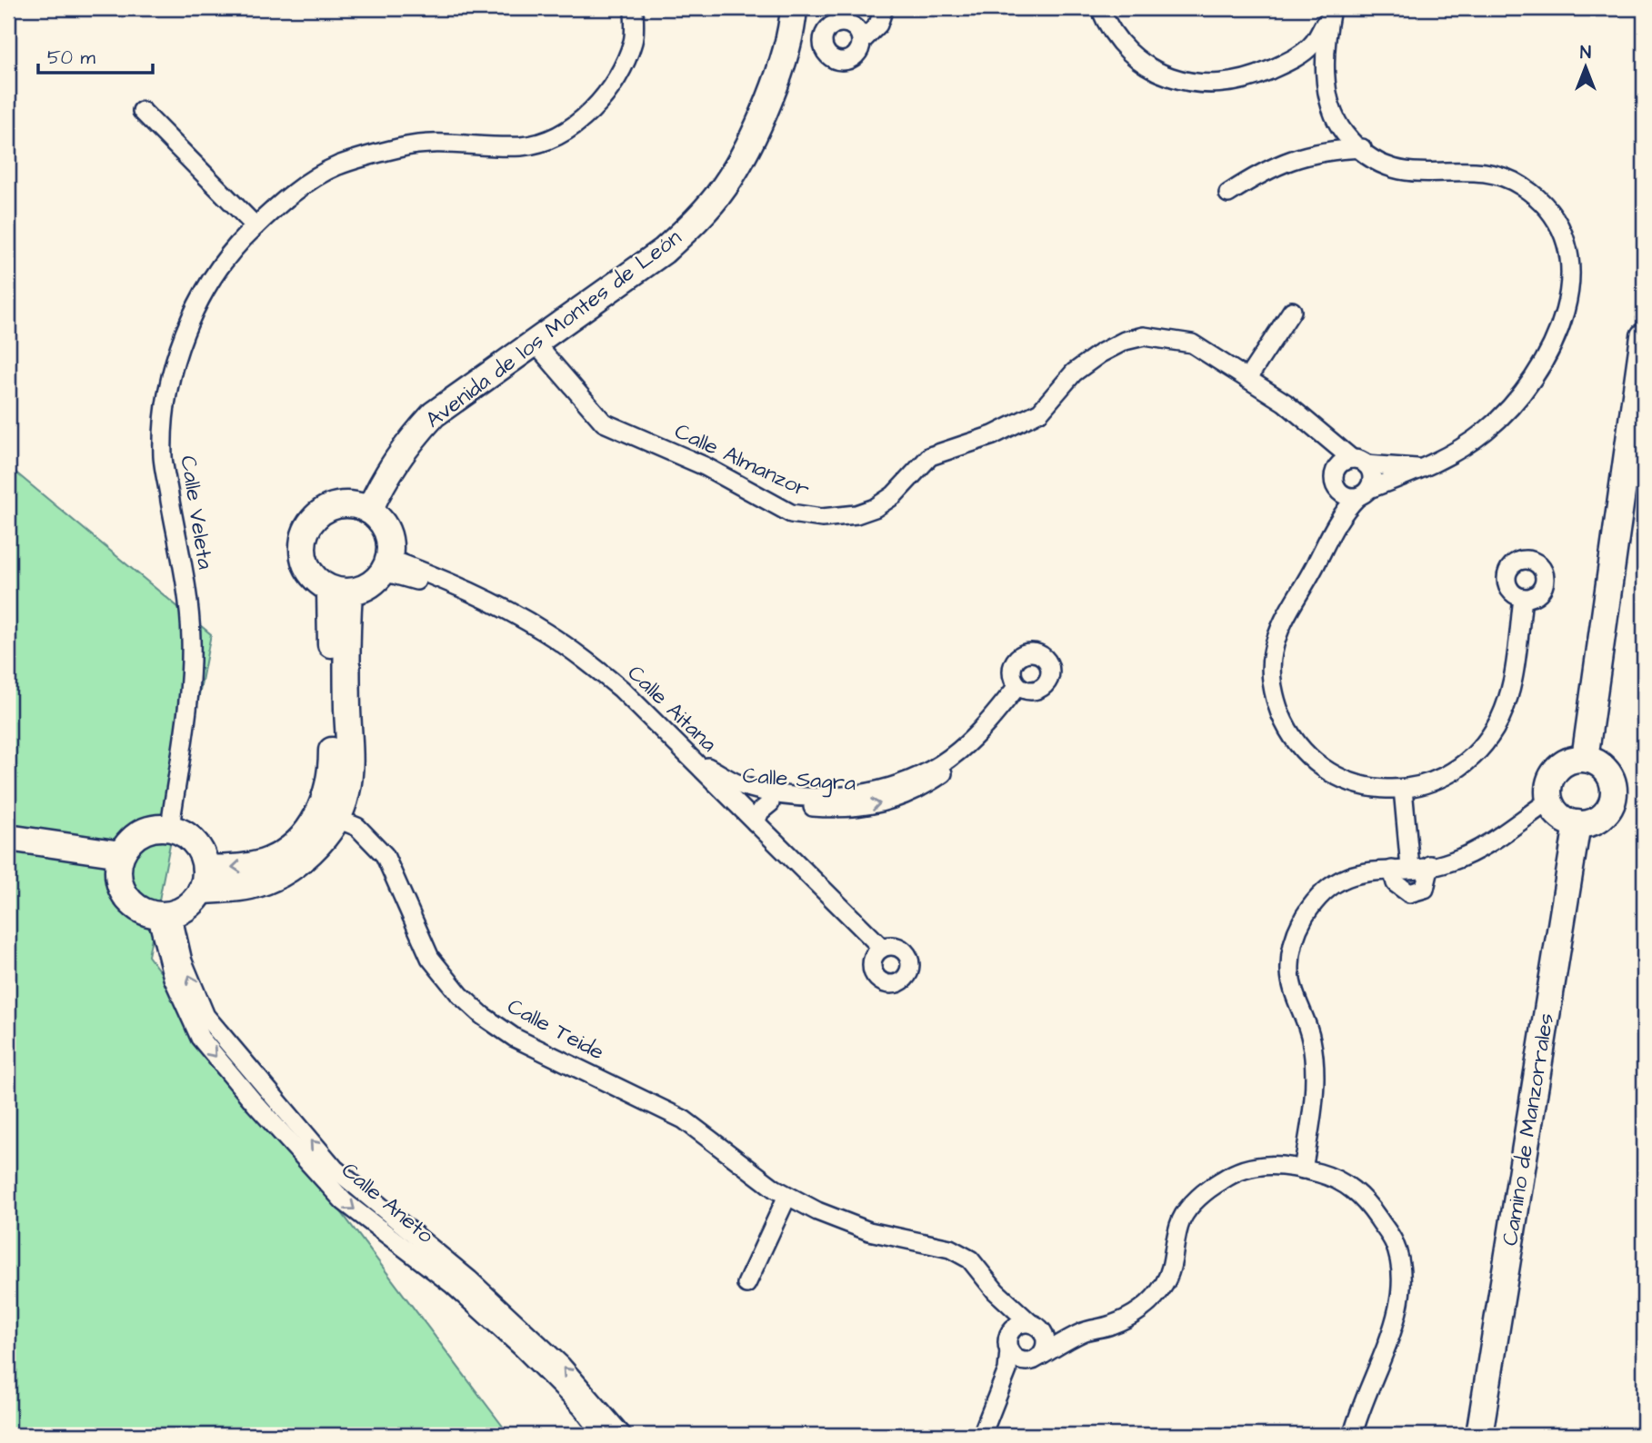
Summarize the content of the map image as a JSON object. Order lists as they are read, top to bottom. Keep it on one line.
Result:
{"streets":{"street":["Avenida de los Montes de León","Calle Almanzor","Calle Veleta","Calle Aitana","Calle Sagra","Calle Teide","Camino de Manzorrales","Calle Aneto"]},"crossings":[["Avenida de los Montes de León","Calle Almanzor"],["Avenida de los Montes de León","Calle Aitana"],["Calle Veleta","Calle Aneto"],["Calle Aitana","Calle Sagra"]],"scale_bar":"50 m","north":"top"}
